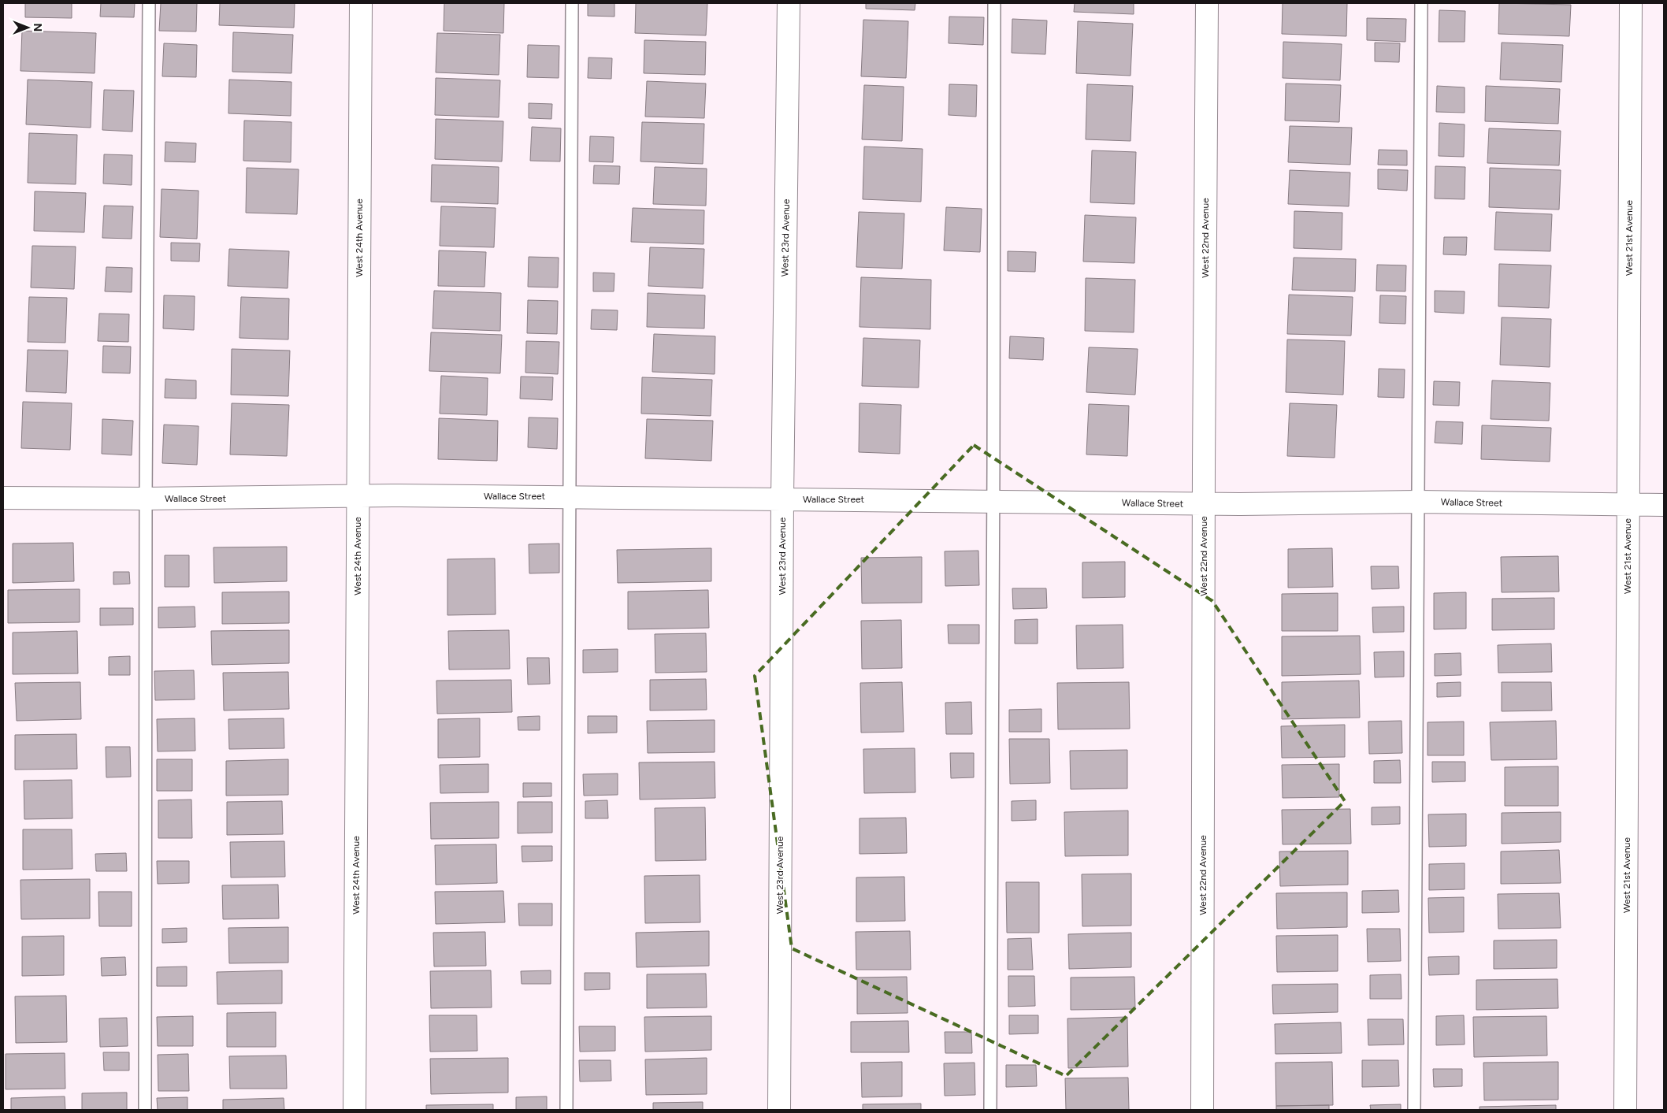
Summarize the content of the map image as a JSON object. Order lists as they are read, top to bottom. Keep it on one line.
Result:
{"streets":{"street":["West 24th Avenue","West 23rd Avenue","West 22nd Avenue","West 21st Avenue","Wallace Street"]},"crossings":[["West 24th Avenue","Wallace Street"],["West 23rd Avenue","Wallace Street"],["West 22nd Avenue","Wallace Street"],["West 21st Avenue","Wallace Street"]],"north":"right"}
